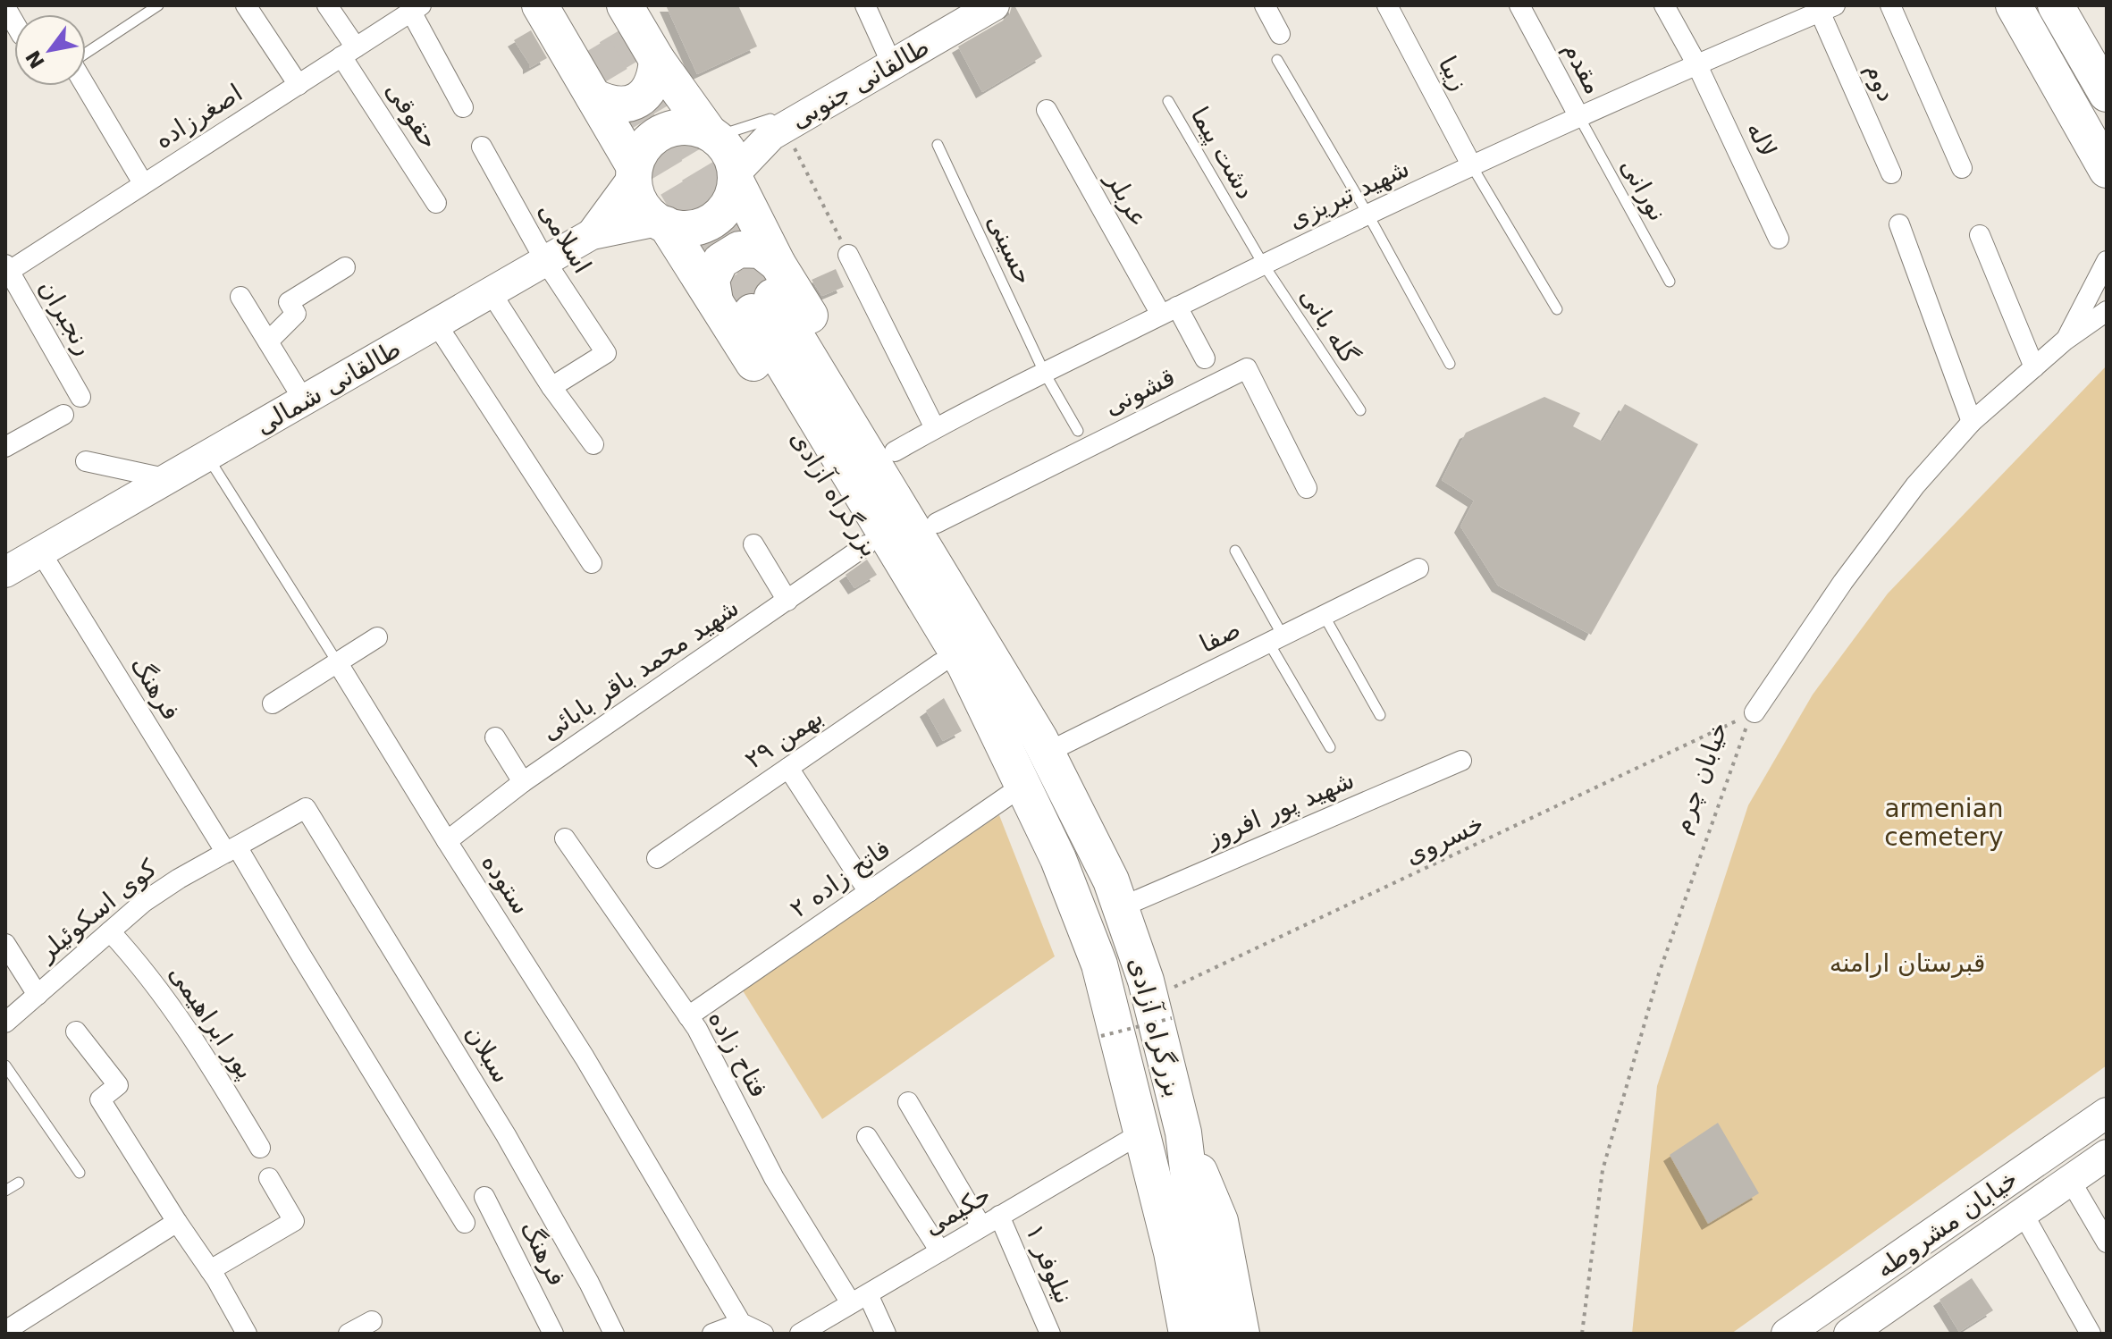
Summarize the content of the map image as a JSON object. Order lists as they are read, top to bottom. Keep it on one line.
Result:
{"streets":{"highway":["بزرگراه آزادی"],"main road":["طالقانی جنوبی","طالقانی شمالی","خیابان مشروطه"],"street":["مقدم","زیبا","دوم","حقوقی","اصغرزاده","لاله","شهید تبریزی","عربلر","اسلامی","رنجبران","قشونی","صفا","شهید محمد باقر بابائی","فرهنگ","۲۹ بهمن","خیابان چرم","شهید پور افروز","فاتح زاده ۲","ستوده","کوی اسکوئیلر","پور ابراهیمی","سبلان","فتاح زاده","حکیمی","نیلوفر ۱"],"lane":["دشت پیما","نورانی","حسینی","گله بانی"],"path":["خسروی"]},"crossings":[["مقدم","نورانی"],["مقدم","شهید تبریزی"],["زیبا","شهید تبریزی"],["دوم","شهید تبریزی"],["طالقانی جنوبی","طالقانی شمالی"],["طالقانی جنوبی","بزرگراه آزادی"],["حقوقی","اصغرزاده"],["اصغرزاده","رنجبران"],["لاله","شهید تبریزی"],["دشت پیما","شهید تبریزی"],["دشت پیما","گله بانی"],["نورانی","شهید تبریزی"],["شهید تبریزی","عربلر"],["شهید تبریزی","حسینی"],["شهید تبریزی","گله بانی"],["شهید تبریزی","بزرگراه آزادی"],["اسلامی","طالقانی شمالی"],["طالقانی شمالی","بزرگراه آزادی"],["طالقانی شمالی","فرهنگ"],["طالقانی شمالی","ستوده"],["قشونی","بزرگراه آزادی"],["بزرگراه آزادی","صفا"],["بزرگراه آزادی","شهید محمد باقر بابائی"],["بزرگراه آزادی","۲۹ بهمن"],["بزرگراه آزادی","شهید پور افروز"],["بزرگراه آزادی","خسروی"],["بزرگراه آزادی","فاتح زاده ۲"],["بزرگراه آزادی","حکیمی"],["شهید محمد باقر بابائی","ستوده"],["فرهنگ","کوی اسکوئیلر"],["خیابان چرم","خسروی"],["فاتح زاده ۲","فتاح زاده"],["کوی اسکوئیلر","پور ابراهیمی"],["کوی اسکوئیلر","سبلان"],["فتاح زاده","حکیمی"],["حکیمی","نیلوفر ۱"]],"parks":["armenian cemetery","قبرستان ارامنه"],"north":"bottom left"}
